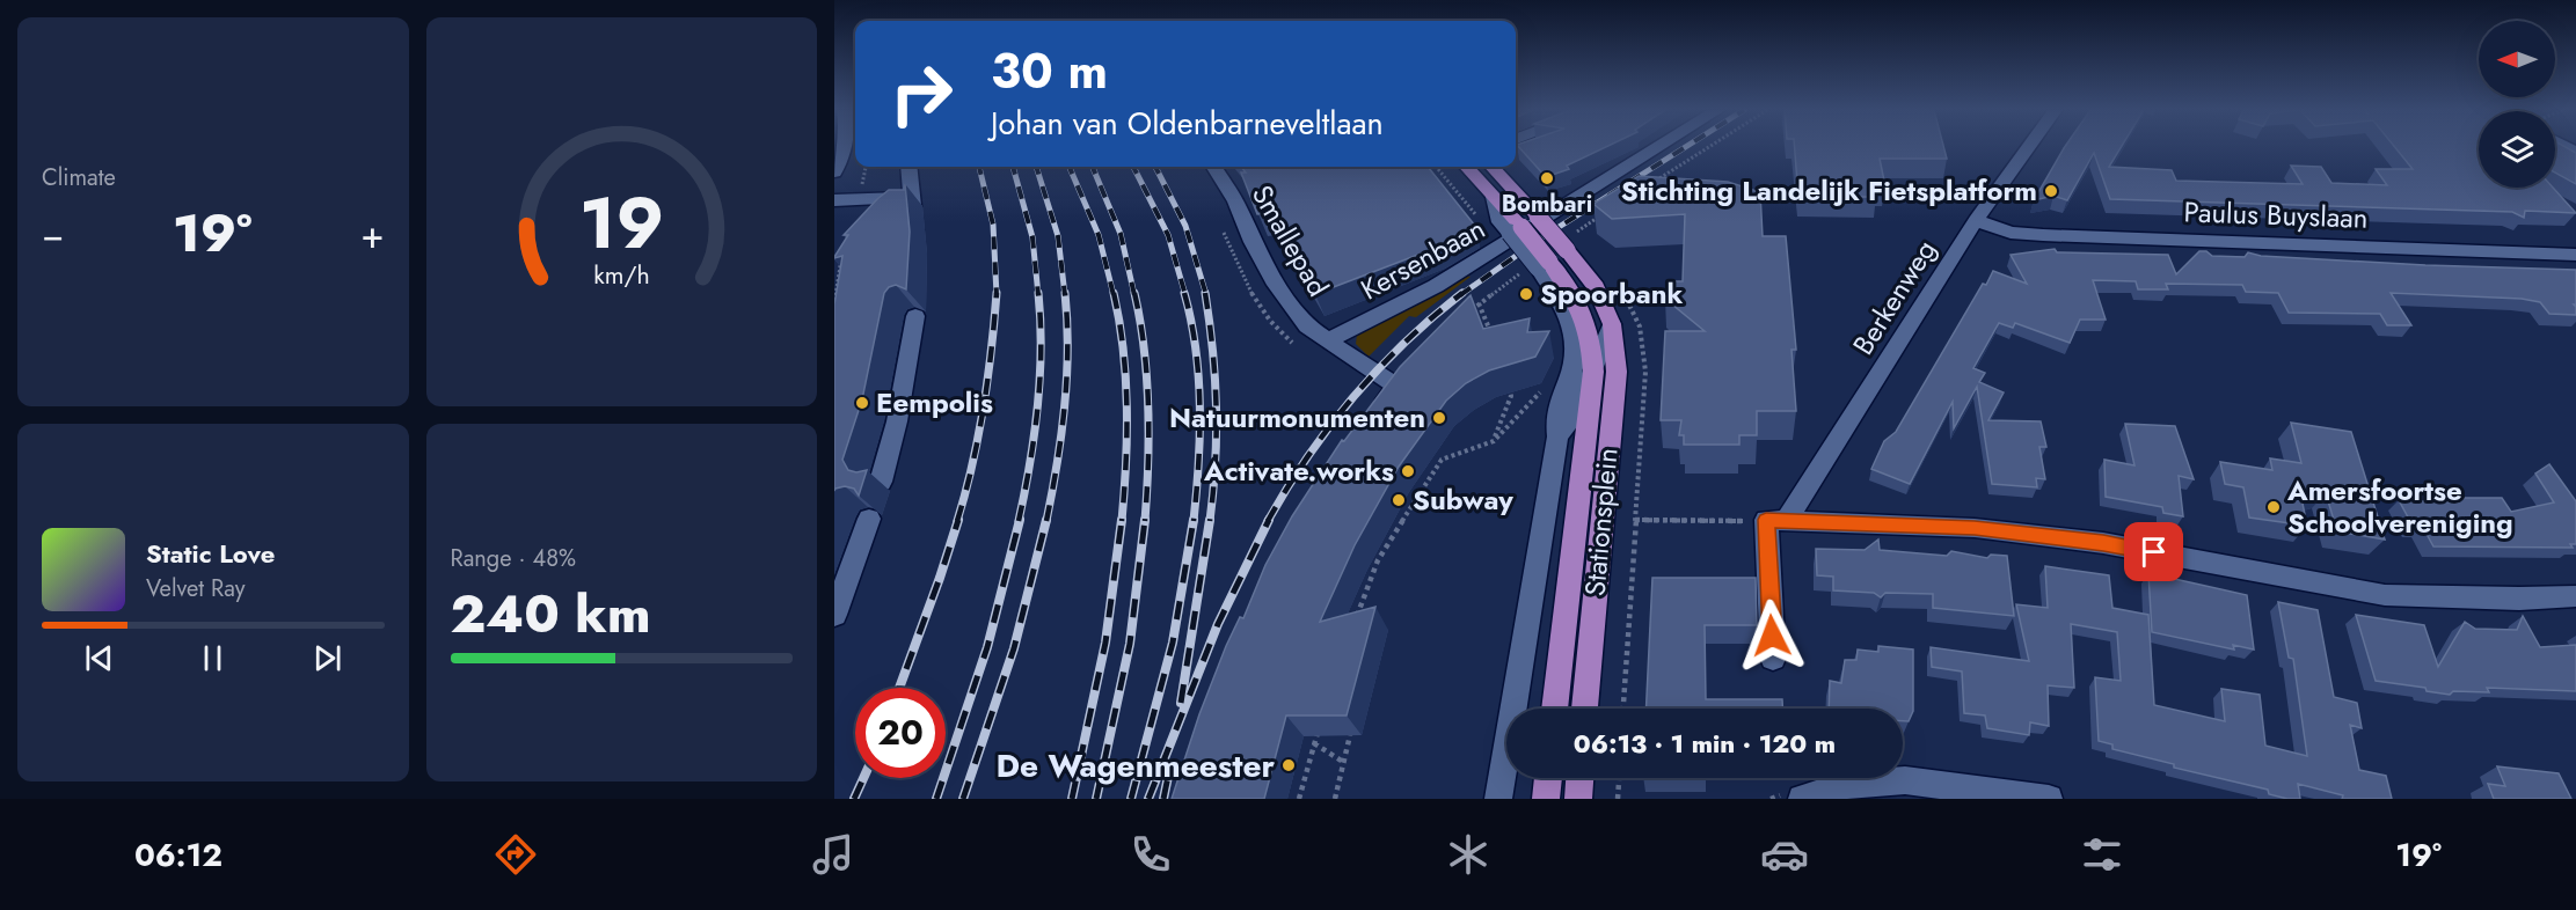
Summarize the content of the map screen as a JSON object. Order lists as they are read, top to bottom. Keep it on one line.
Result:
{"streets":{"main road":["Stationsplein"],"street":["Paulus Buyslaan","Smallepad","Kersenbaan","Berkenweg"]},"crossings":[["Paulus Buyslaan","Berkenweg"],["Smallepad","Kersenbaan"]],"places":["Bombari","Stichting Landelijk Fietsplatform","Spoorbank","Eempolis","Natuurmonumenten","Activate.works","Subway","Amersfoortse Schoolvereniging","De Wagenmeester"],"north":"left","page":{"tile":["Climate",["Range · 48%","240 km"]],"turn":["30 m","Johan van Oldenbarneveltlaan"],"heat":["−","19°","+"],"song":["Static Love","Velvet Ray"],"limit":"20","trip":"06:13 · 1 min · 120 m","tabs":["06:12","19°"],"gauge":["19","km/h"]}}
